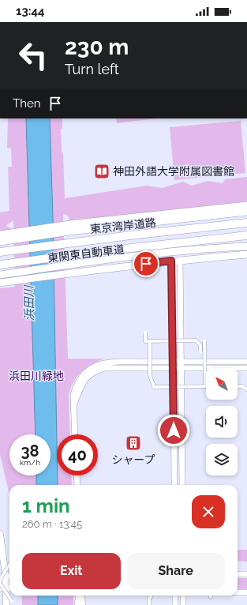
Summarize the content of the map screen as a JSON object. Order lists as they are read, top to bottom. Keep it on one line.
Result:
{"streets":{"highway":["東京湾岸道路","東関東自動車道"]},"water":["浜田川"],"parks":["浜田川緑地"],"places":{"library":["神田外語大学附属図書館"],"building":["シャープ"]},"north":"top left","page":{"status":"13:44","turn":["230 m","Turn left"],"then":"Then","speed":"38 km/h","limit":"40","heading":["1 min","260 m · 13:45"],"buttons":["Exit","Share"]}}
